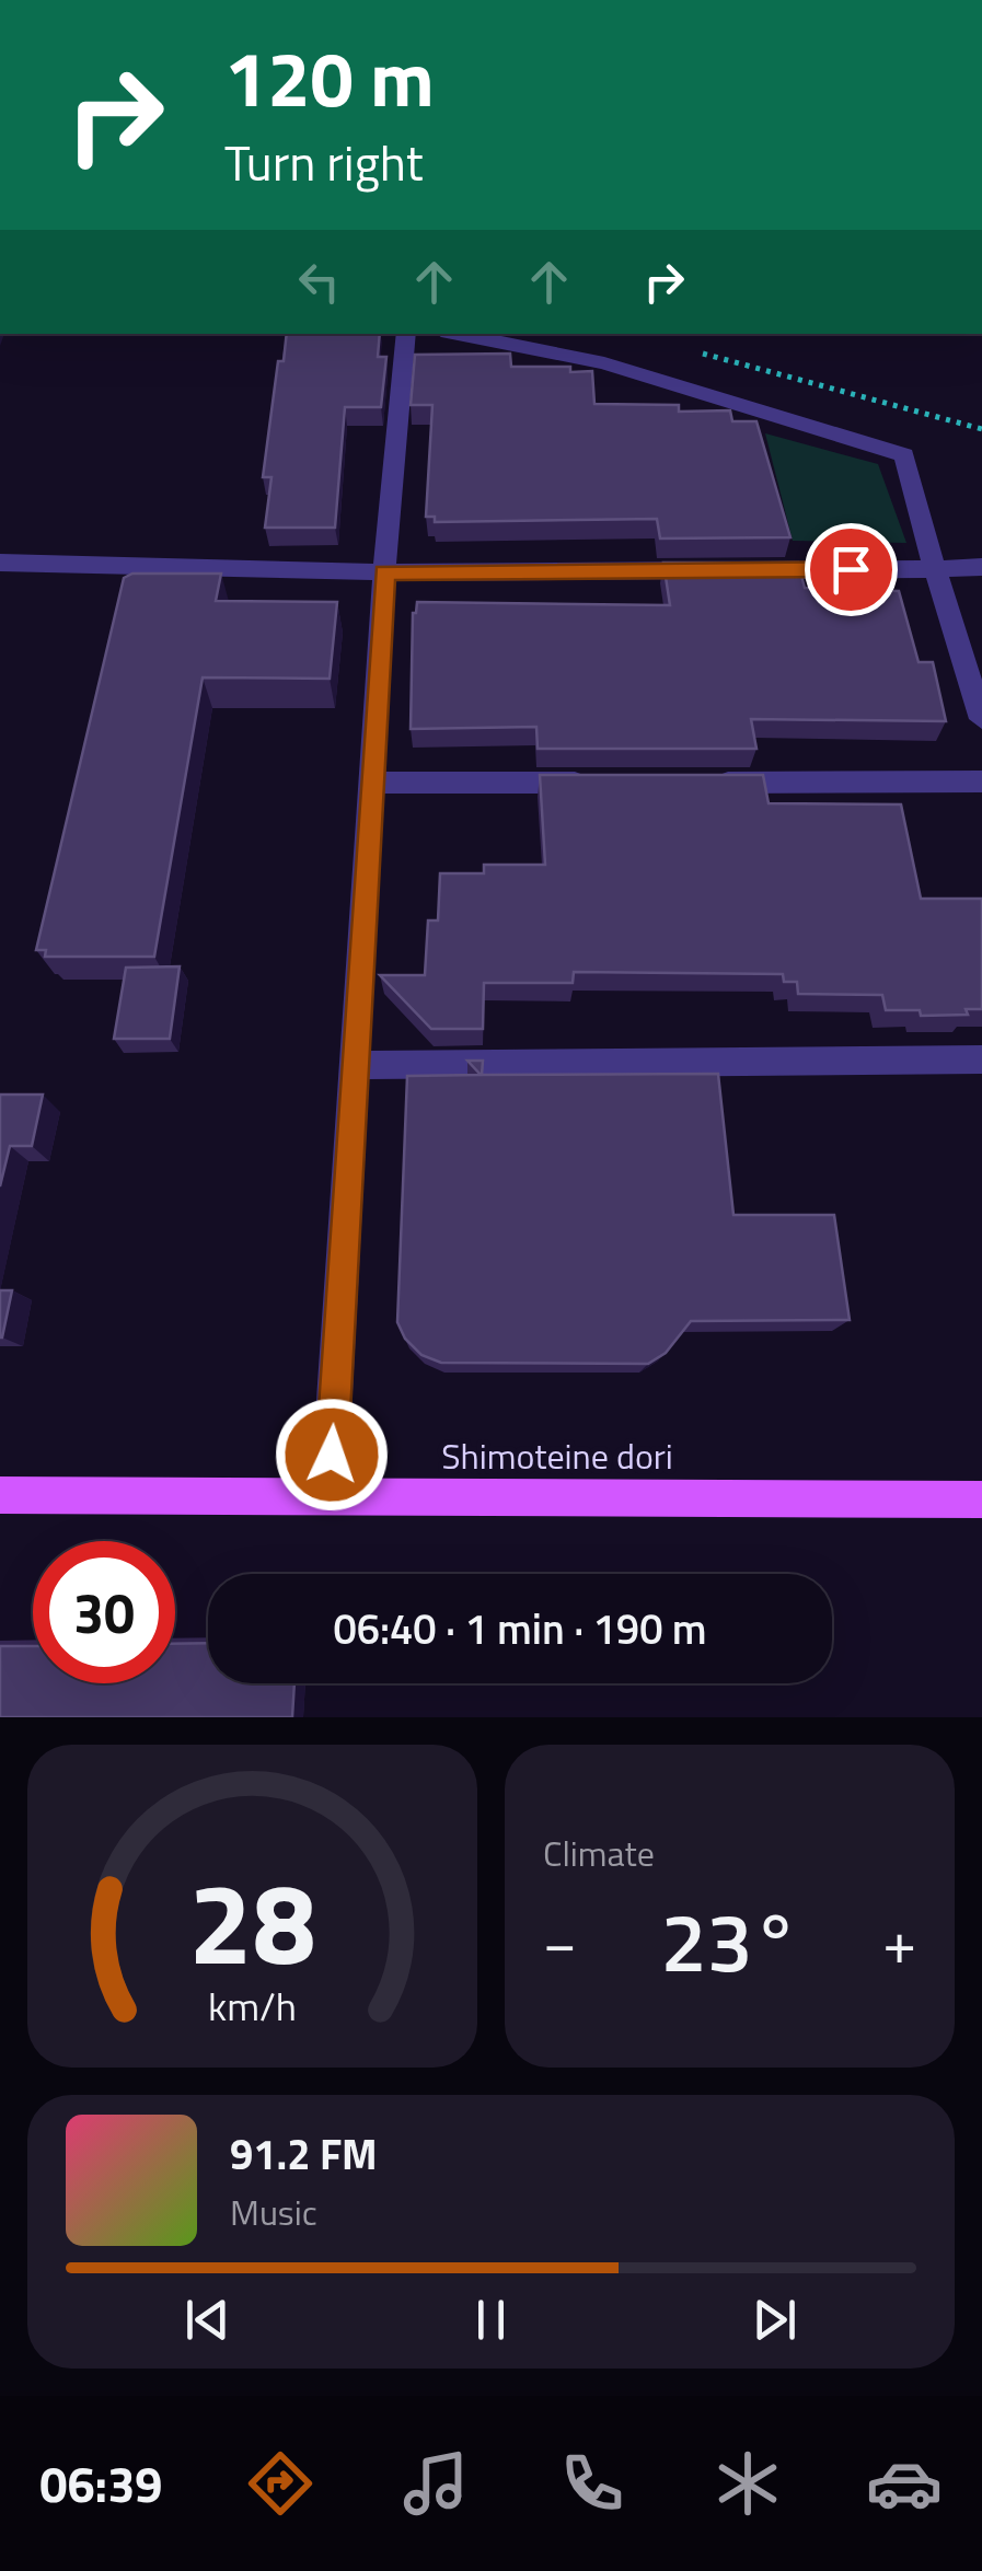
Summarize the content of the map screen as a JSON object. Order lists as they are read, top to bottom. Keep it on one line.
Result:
{"streets":{"main road":["Shimoteine dori"]},"page":{"turn":["120 m","Turn right"],"limit":"30","trip":"06:40 · 1 min · 190 m","tile":"Climate","heat":["−","23°","+"],"song":["91.2 FM","Music"],"tabs":"06:39","gauge":["28","km/h"]}}
